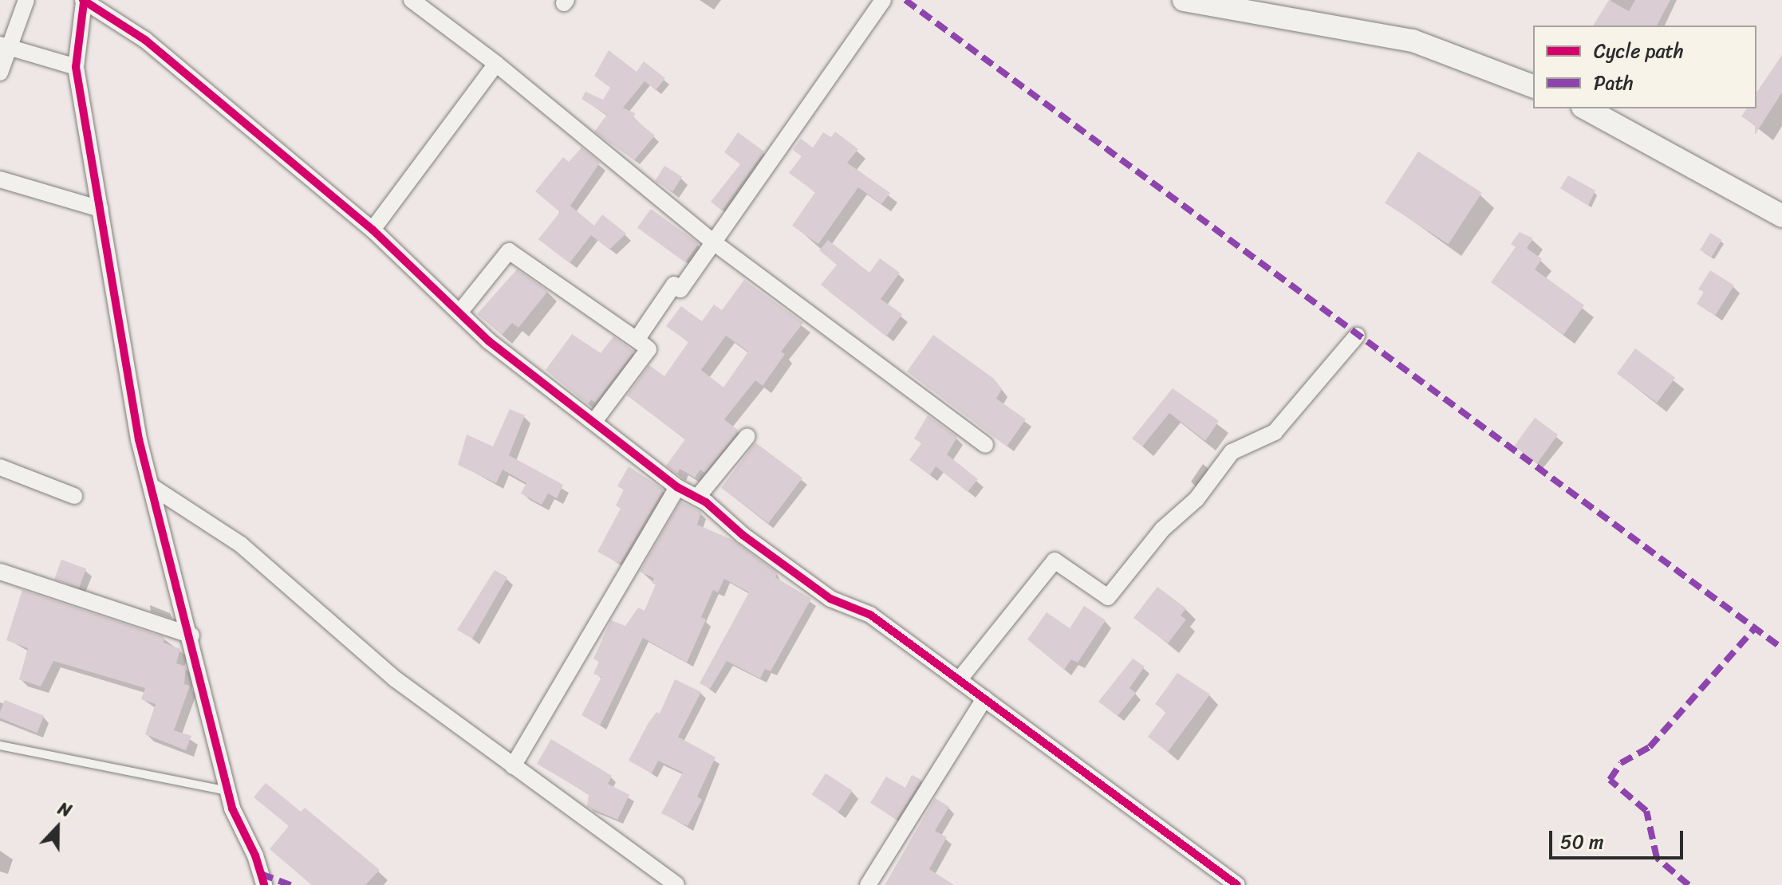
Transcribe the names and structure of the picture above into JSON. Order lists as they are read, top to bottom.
{
  "legend": ["Cycle path", "Path"],
  "scale_bar": "50 m",
  "north": "top"
}
